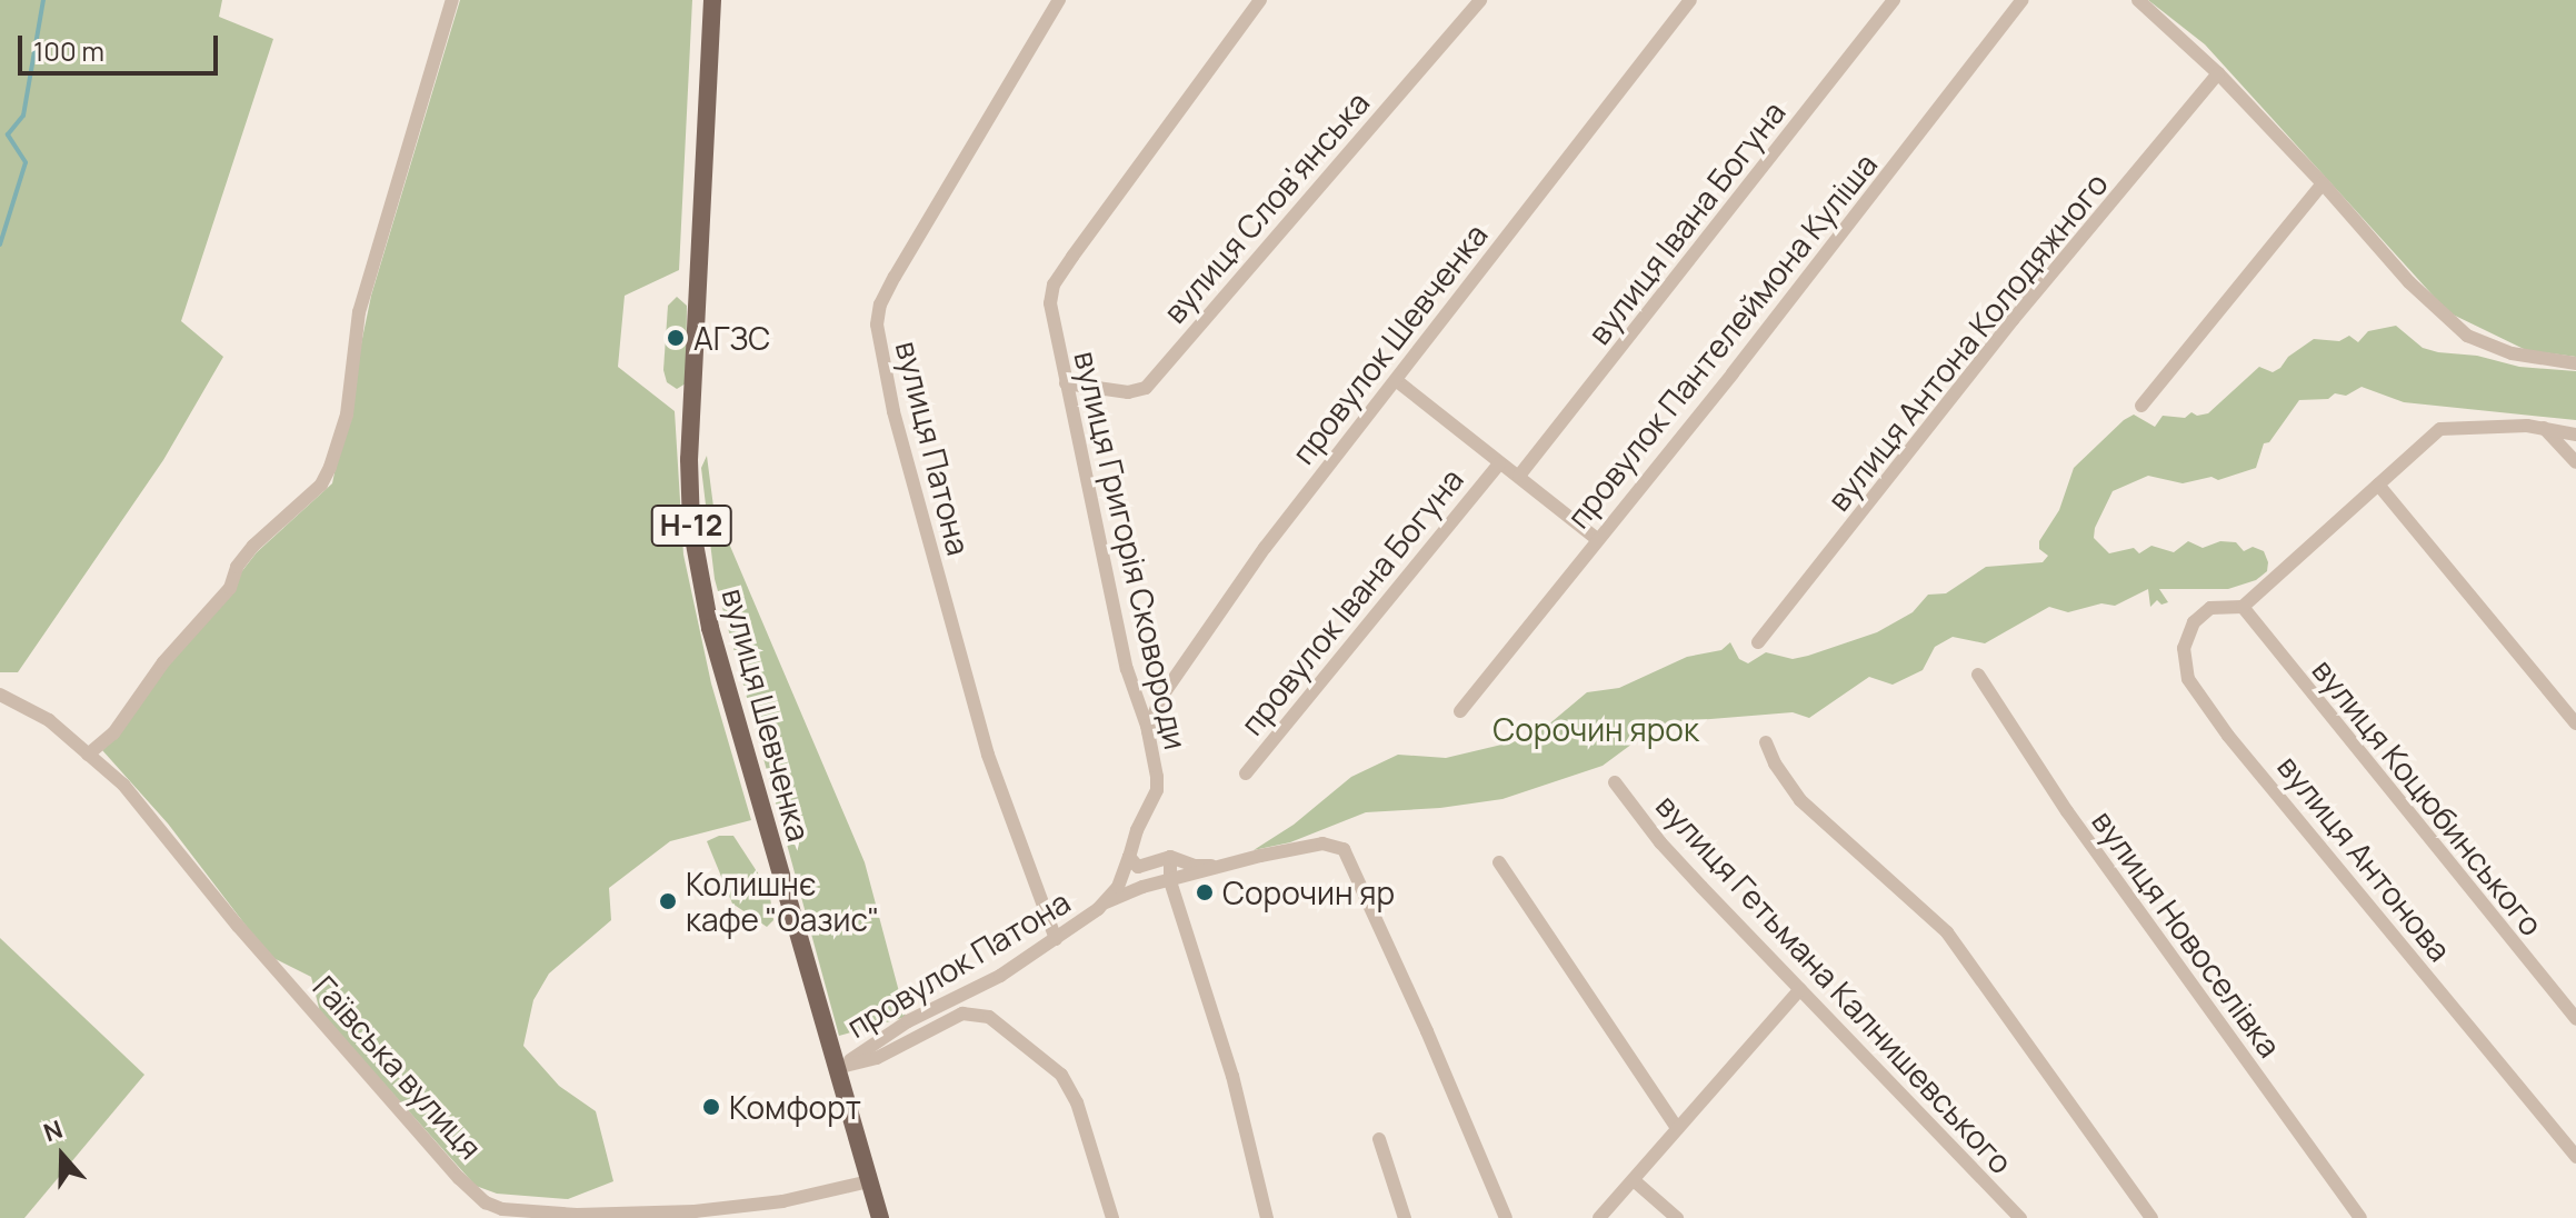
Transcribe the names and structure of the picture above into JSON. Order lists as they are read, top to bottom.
{
  "streets": {
    "main road": ["Н-12", "вулиця Шевченка"],
    "street": [
      "вулиця Слов'янська",
      "вулиця Івана Богуна",
      "провулок Пантелеймона Куліша",
      "вулиця Антона Колодяжного",
      "провулок Шевченка",
      "вулиця Патона",
      "вулиця Григорія Сковороди",
      "провулок Івана Богуна",
      "вулиця Коцюбинського",
      "вулиця Антонова",
      "вулиця Новоселівка",
      "провулок Патона",
      "вулиця Гетьмана Калнишевського",
      "Гаївська вулиця"
    ]
  },
  "crossings": [
    ["вулиця Слов'янська", "вулиця Григорія Сковороди"],
    ["провулок Шевченка", "вулиця Григорія Сковороди"],
    ["вулиця Патона", "провулок Патона"],
    ["вулиця Григорія Сковороди", "провулок Патона"],
    ["вулиця Шевченка", "провулок Патона"],
    ["вулиця Шевченка", "Гаївська вулиця"],
    ["вулиця Коцюбинського", "вулиця Антонова"]
  ],
  "parks": ["Сорочин ярок"],
  "places": [
    "АГЗС",
    "Сорочин яр",
    "Колишнє кафе \"Оазис\"",
    "Комфорт"
  ],
  "scale_bar": "100 m",
  "north": "top"
}
